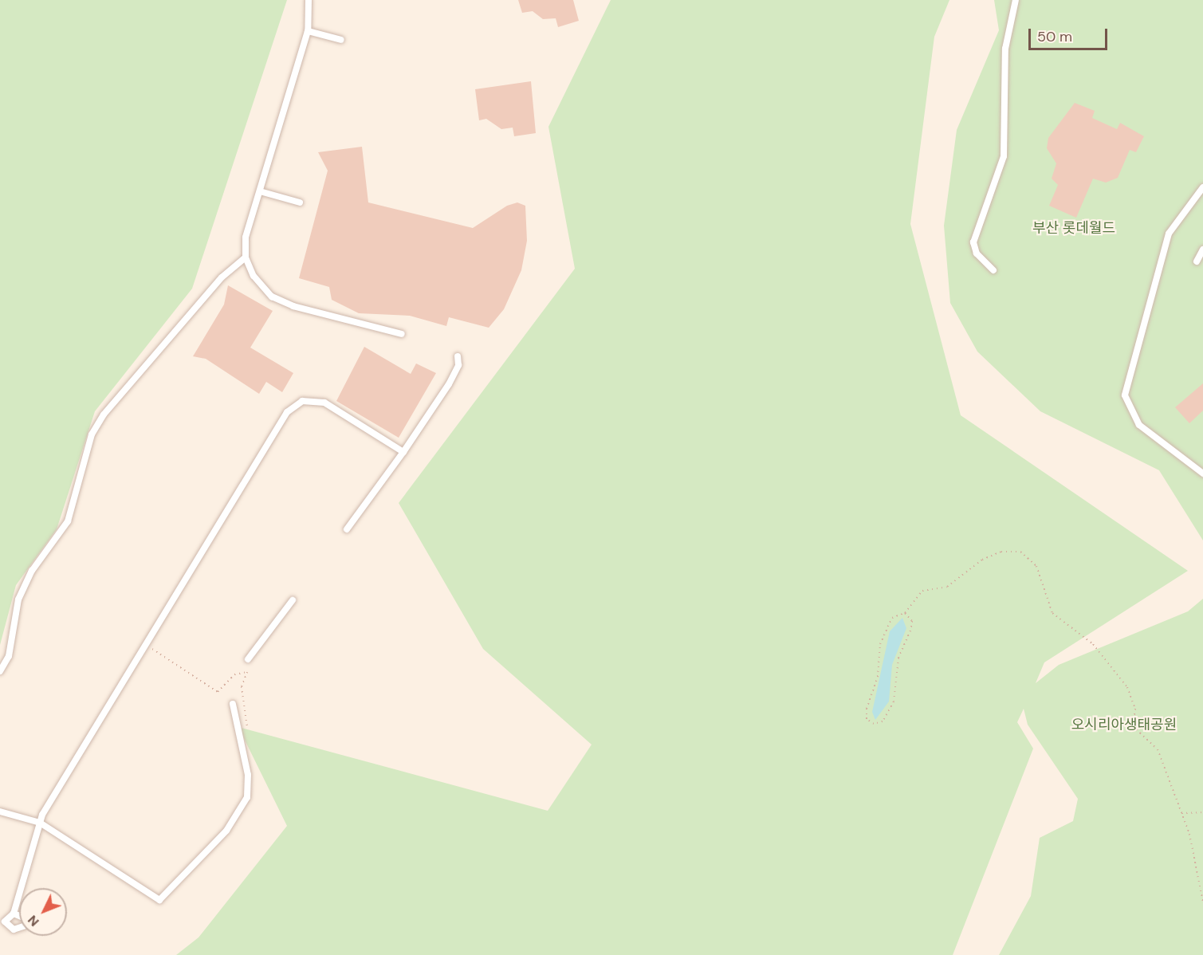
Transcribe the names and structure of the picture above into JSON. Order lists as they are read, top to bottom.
{
  "parks": ["부산 롯데월드", "오시리아생태공원"],
  "scale_bar": "50 m",
  "north": "bottom left"
}
